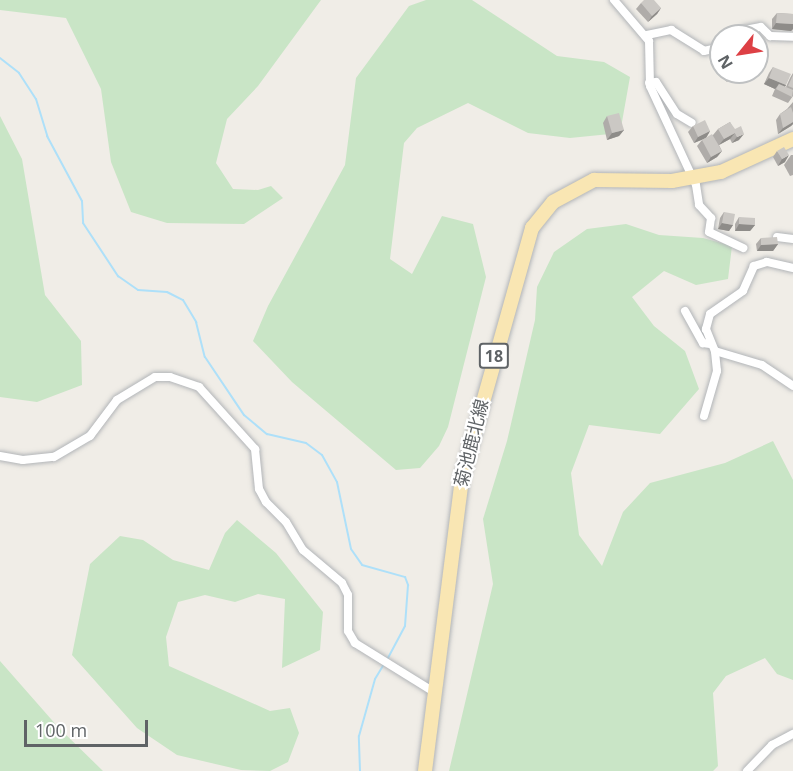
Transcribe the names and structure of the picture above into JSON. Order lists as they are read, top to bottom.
{
  "streets": {
    "main road": ["18", "菊池鹿北線"]
  },
  "scale_bar": "100 m",
  "north": "bottom left"
}
